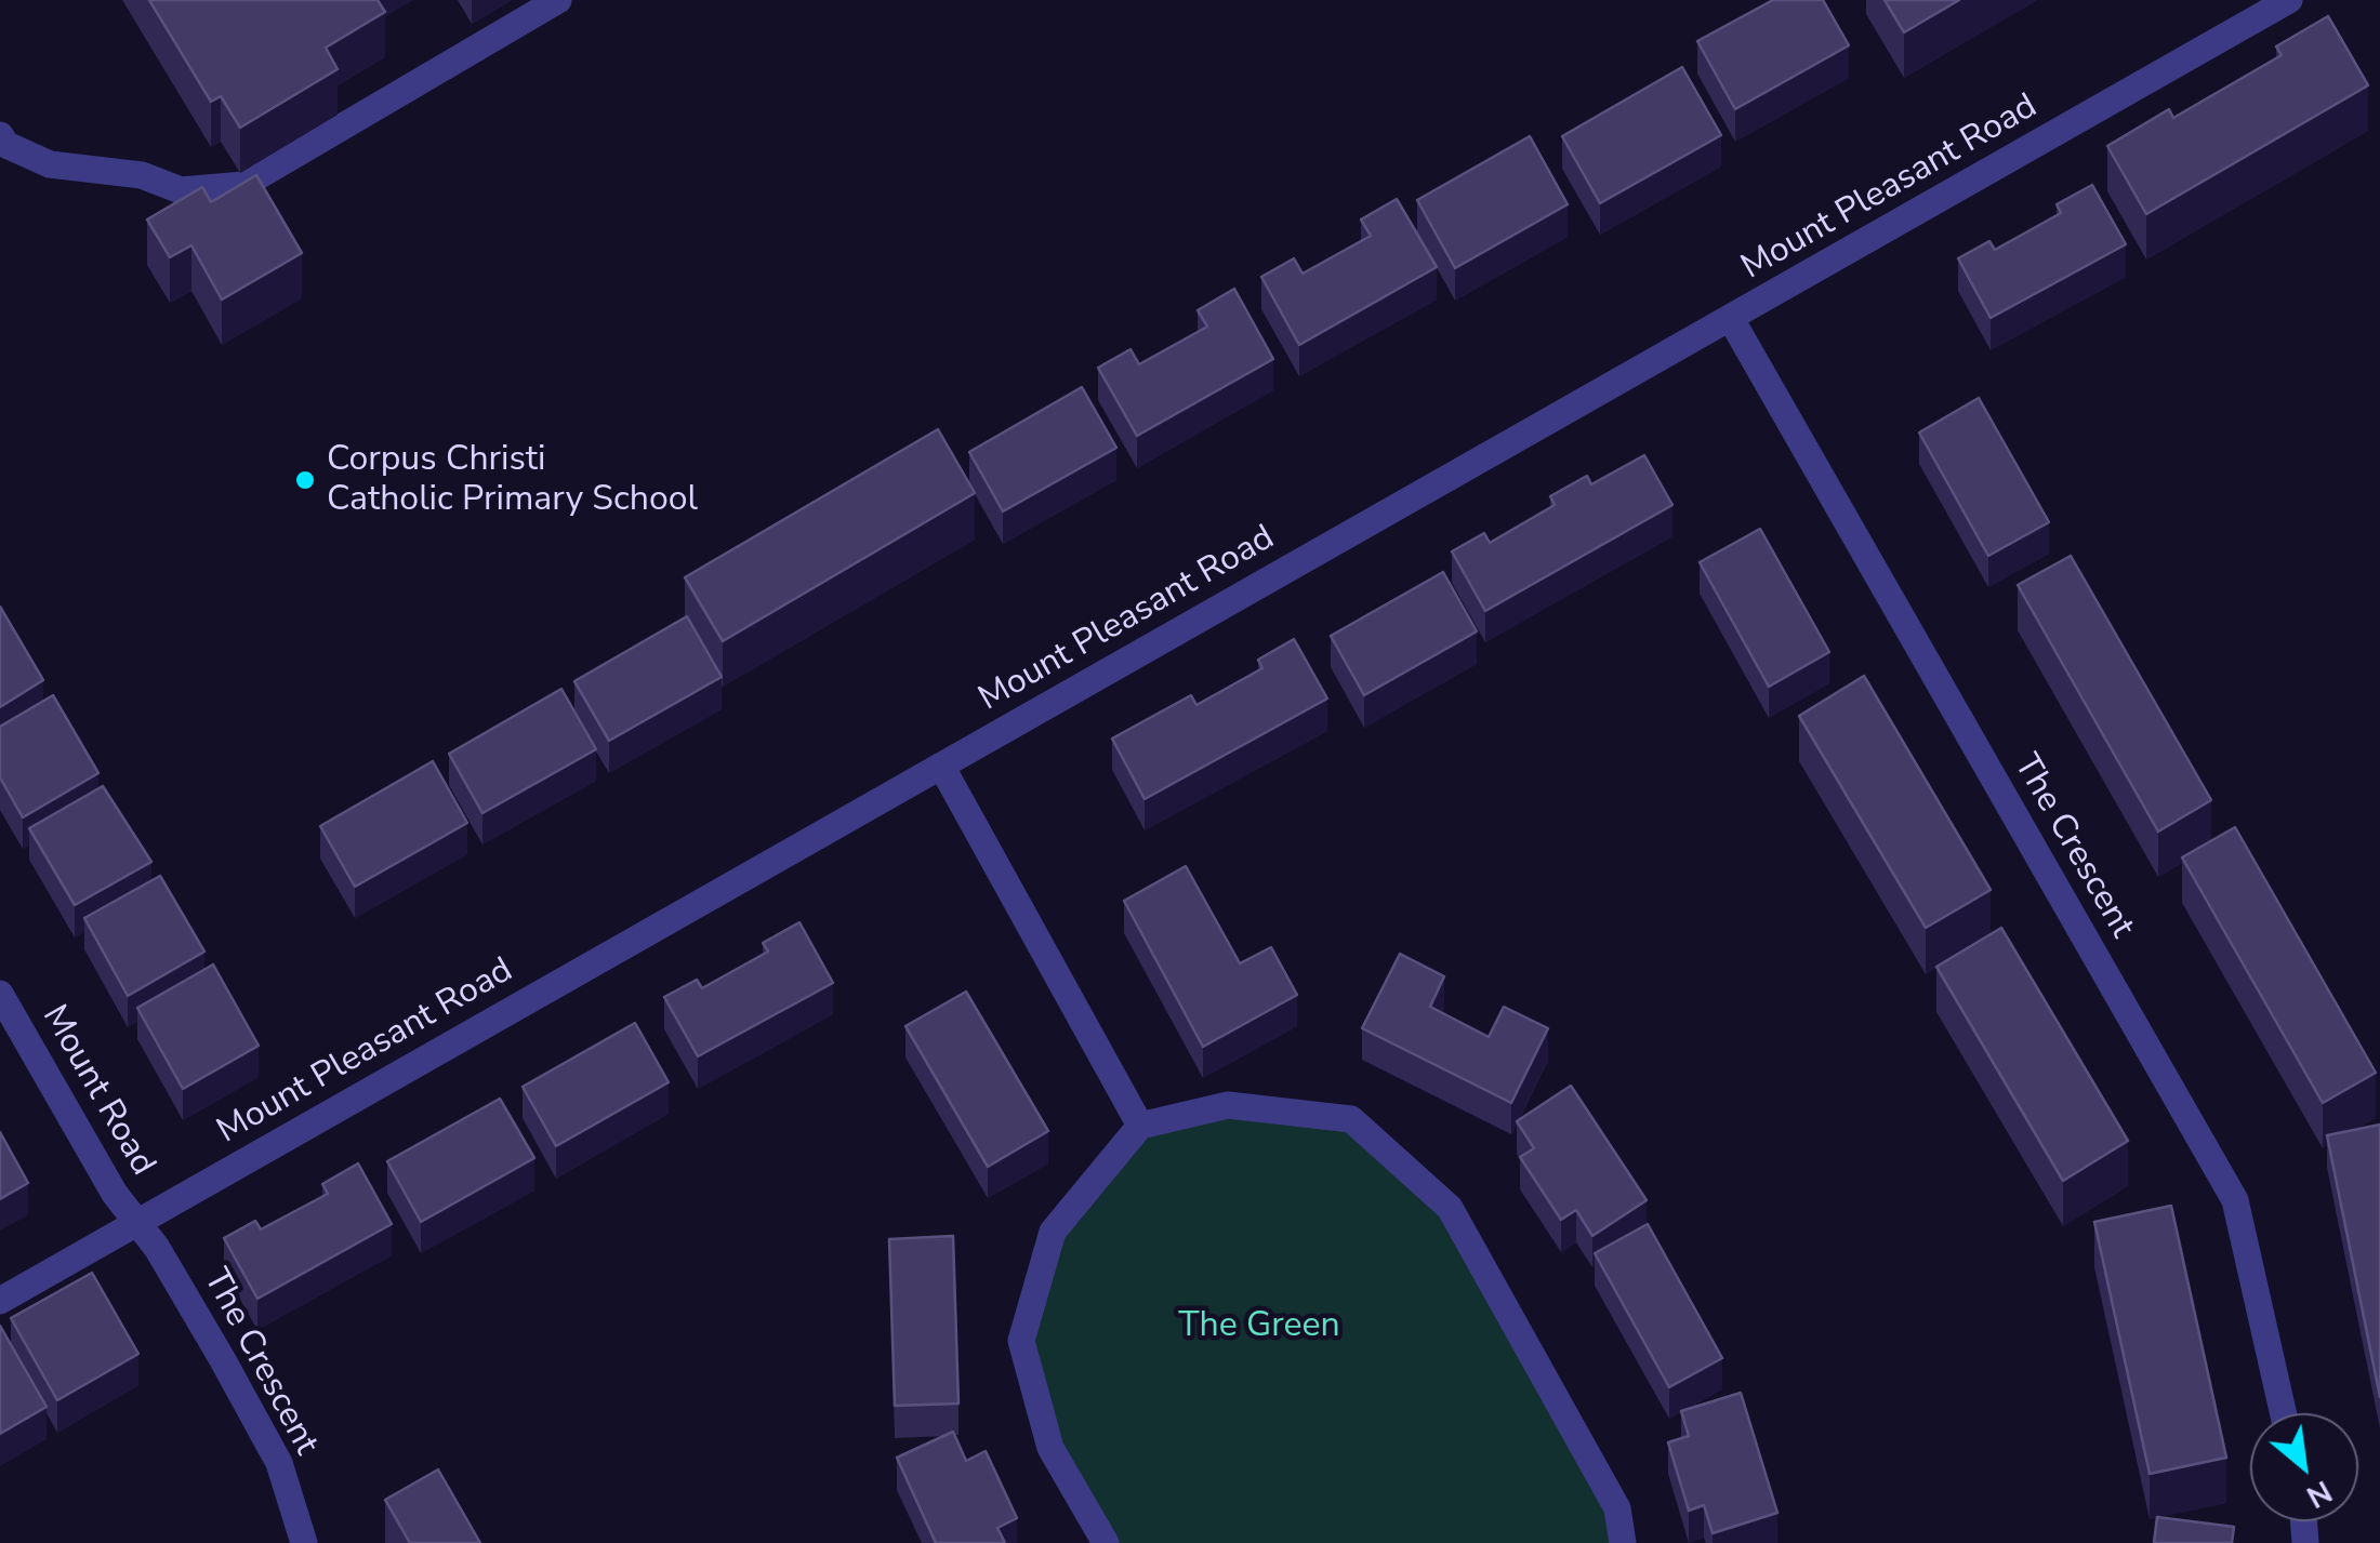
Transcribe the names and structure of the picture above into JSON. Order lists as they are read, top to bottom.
{
  "streets": {
    "street": ["Mount Pleasant Road", "The Crescent", "Mount Road"]
  },
  "crossings": [
    ["Mount Pleasant Road", "The Crescent"],
    ["Mount Pleasant Road", "Mount Road"],
    ["The Crescent", "Mount Road"]
  ],
  "parks": ["The Green"],
  "places": ["Corpus Christi Catholic Primary School"],
  "north": "bottom right"
}
